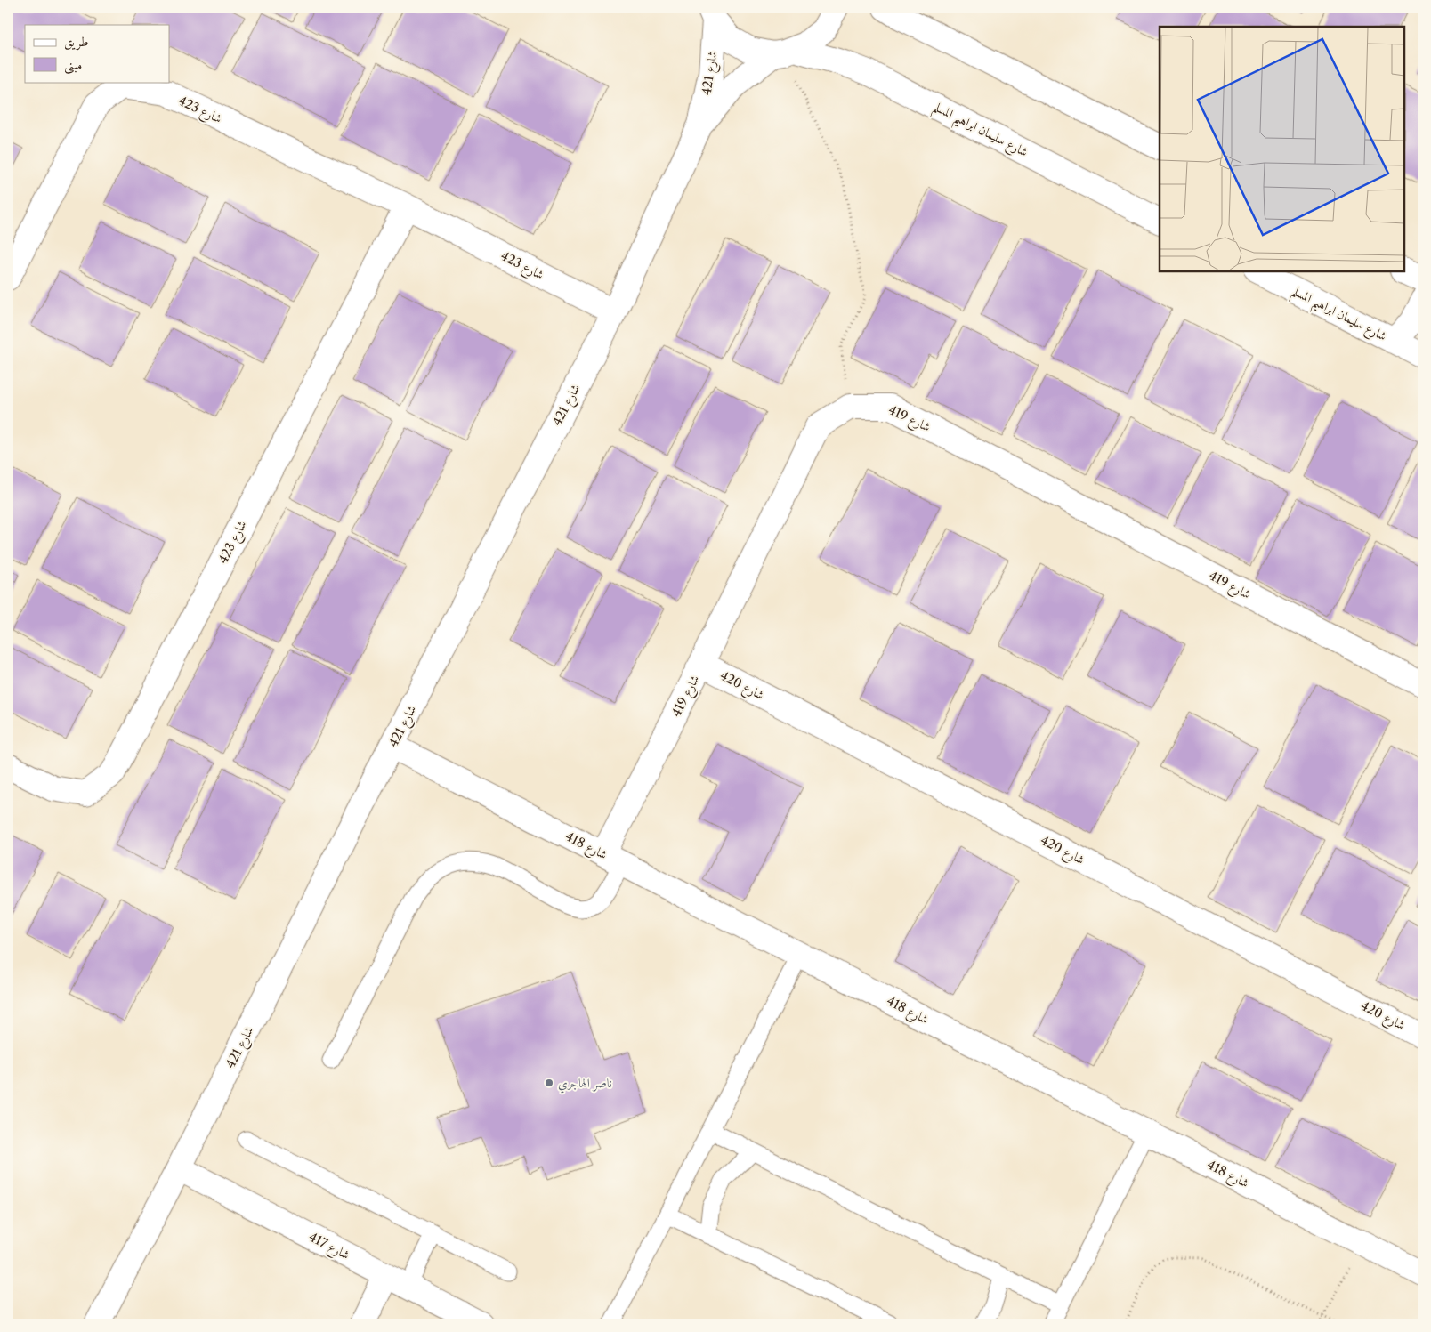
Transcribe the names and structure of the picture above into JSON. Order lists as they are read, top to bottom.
{
  "streets": {
    "street": [
      "شارع 421",
      "شارع 423",
      "شارع سليمان ابراهيم المسلم",
      "شارع 419",
      "شارع 420",
      "شارع 418",
      "شارع 417"
    ]
  },
  "crossings": [
    ["شارع 421", "شارع 423"],
    ["شارع 421", "شارع سليمان ابراهيم المسلم"],
    ["شارع 421", "شارع 418"],
    ["شارع 421", "شارع 417"],
    ["شارع 419", "شارع 420"],
    ["شارع 419", "شارع 418"]
  ],
  "places": ["ناصر الهاجري"],
  "legend": ["طريق", "مبنى"]
}
